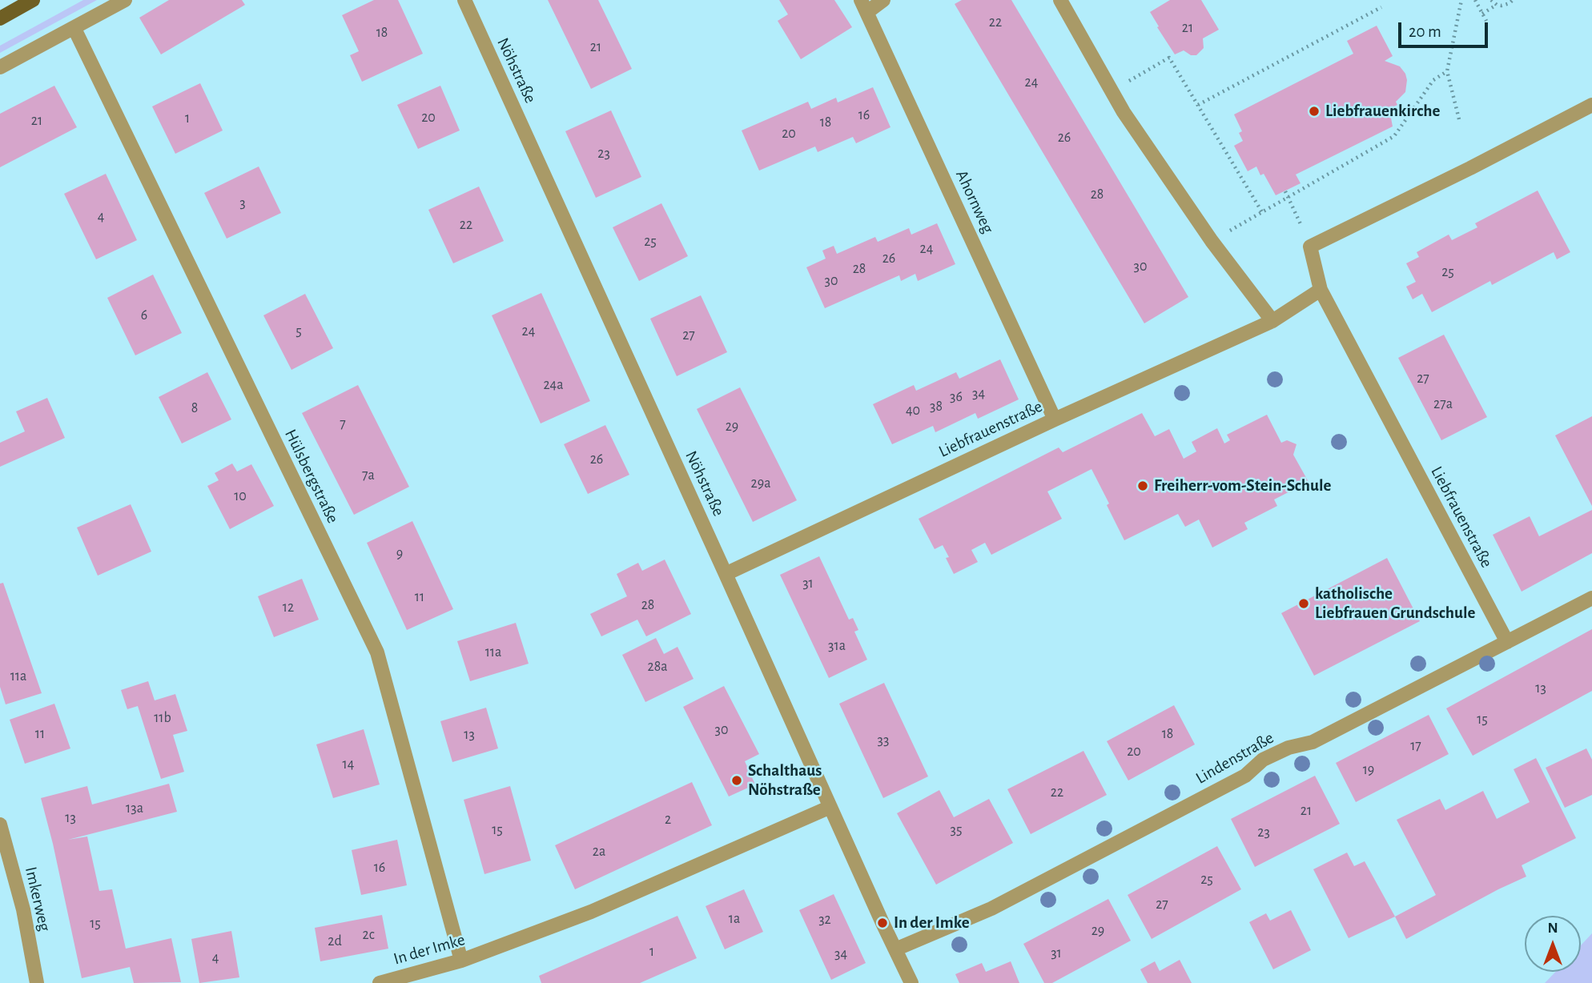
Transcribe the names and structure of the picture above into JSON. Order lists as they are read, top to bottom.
{
  "streets": {
    "street": [
      "Nöhstraße",
      "Ahornweg",
      "Liebfrauenstraße",
      "Hülsbergstraße",
      "Lindenstraße",
      "Imkerweg",
      "In der Imke"
    ]
  },
  "crossings": [
    ["Nöhstraße", "Liebfrauenstraße"],
    ["Nöhstraße", "Lindenstraße"],
    ["Nöhstraße", "In der Imke"],
    ["Ahornweg", "Liebfrauenstraße"],
    ["Liebfrauenstraße", "Lindenstraße"],
    ["Hülsbergstraße", "In der Imke"]
  ],
  "places": [
    "Liebfrauenkirche",
    "Freiherr-vom-Stein-Schule",
    "katholische Liebfrauen Grundschule",
    "Schalthaus Nöhstraße",
    "In der Imke"
  ],
  "house_numbers": [
    "22",
    "21",
    "18",
    "21",
    "24",
    "16",
    "20",
    "1",
    "21",
    "18",
    "20",
    "26",
    "23",
    "28",
    "3",
    "4",
    "22",
    "25",
    "24",
    "26",
    "30",
    "28",
    "25",
    "30",
    "6",
    "5",
    "24",
    "27",
    "27",
    "24a",
    "34",
    "36",
    "27a",
    "38",
    "8",
    "40",
    "7",
    "29",
    "26",
    "7a",
    "29a",
    "10",
    "9",
    "31",
    "11",
    "28",
    "12",
    "31a",
    "11a",
    "28a",
    "11a",
    "13",
    "11b",
    "15",
    "30",
    "11",
    "18",
    "13",
    "33",
    "17",
    "20",
    "14",
    "19",
    "22",
    "13a",
    "21",
    "13",
    "2",
    "15",
    "35",
    "23",
    "2a",
    "16",
    "25",
    "27",
    "1a",
    "32",
    "15",
    "29",
    "2c",
    "2d",
    "1",
    "31",
    "34",
    "4"
  ],
  "scale_bar": "20 m",
  "north": "top"
}
